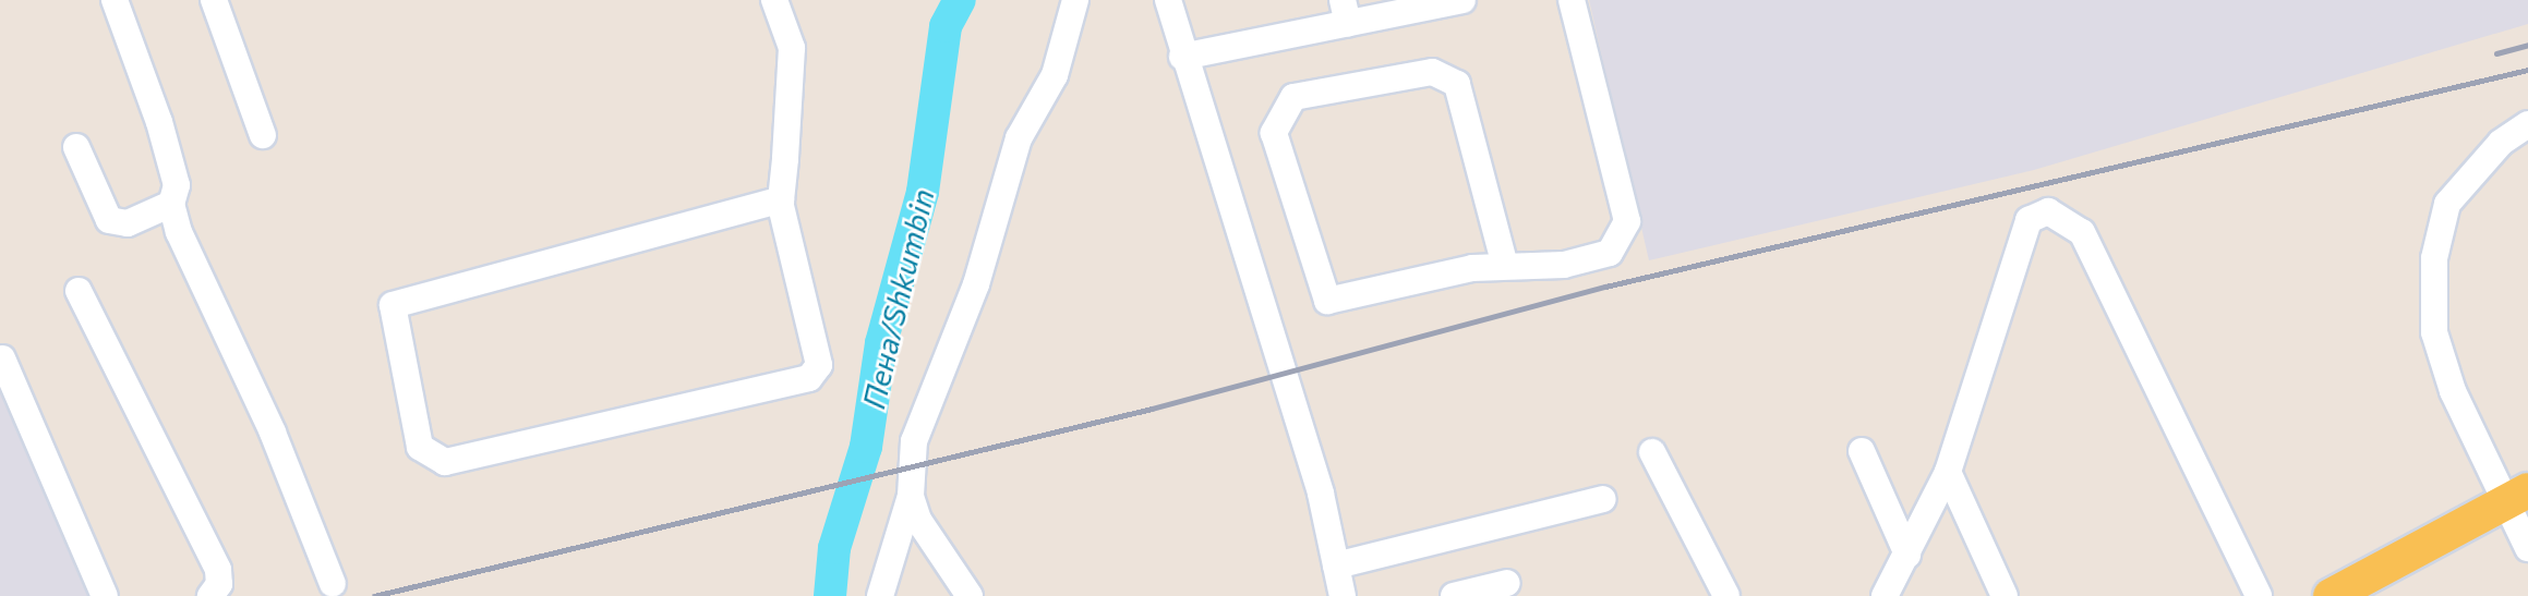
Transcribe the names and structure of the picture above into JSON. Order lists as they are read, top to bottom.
{
  "water": ["Пена/Shkumbin"]
}
